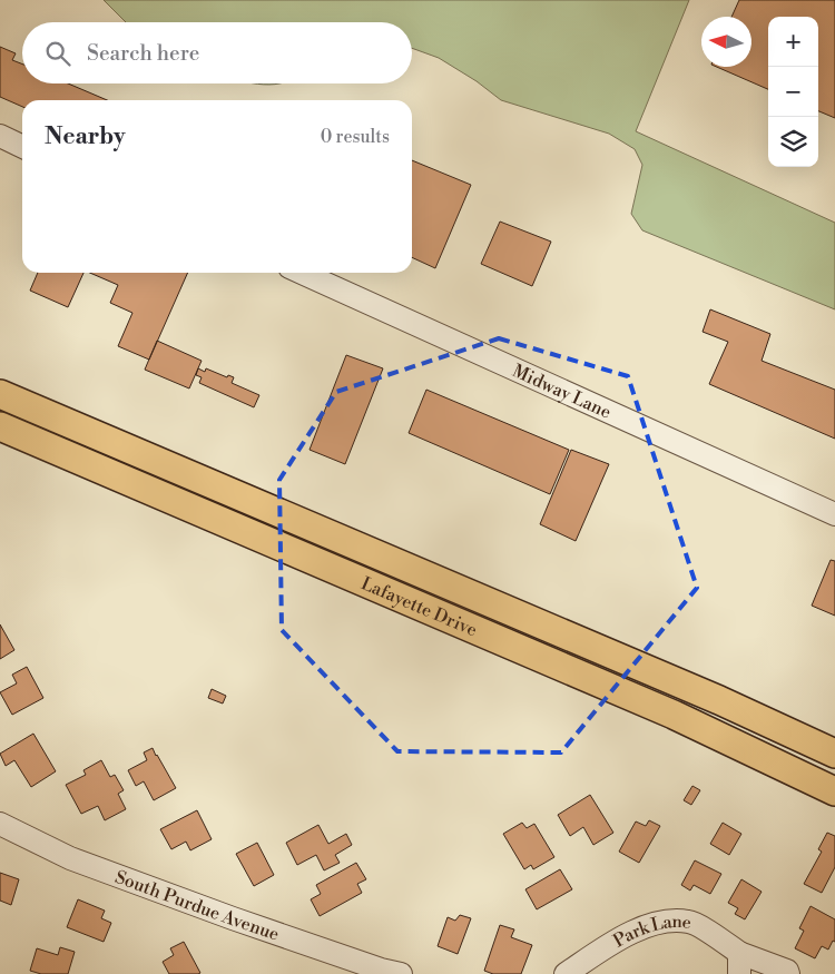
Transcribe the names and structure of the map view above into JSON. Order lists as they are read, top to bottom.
{
  "streets": {
    "main road": ["Lafayette Drive"],
    "street": ["Midway Lane", "South Purdue Avenue", "Park Lane"]
  },
  "north": "left",
  "page": {
    "map_buttons": ["+", "−"],
    "search": "Search here",
    "heading": ["Nearby", "0 results"]
  }
}
